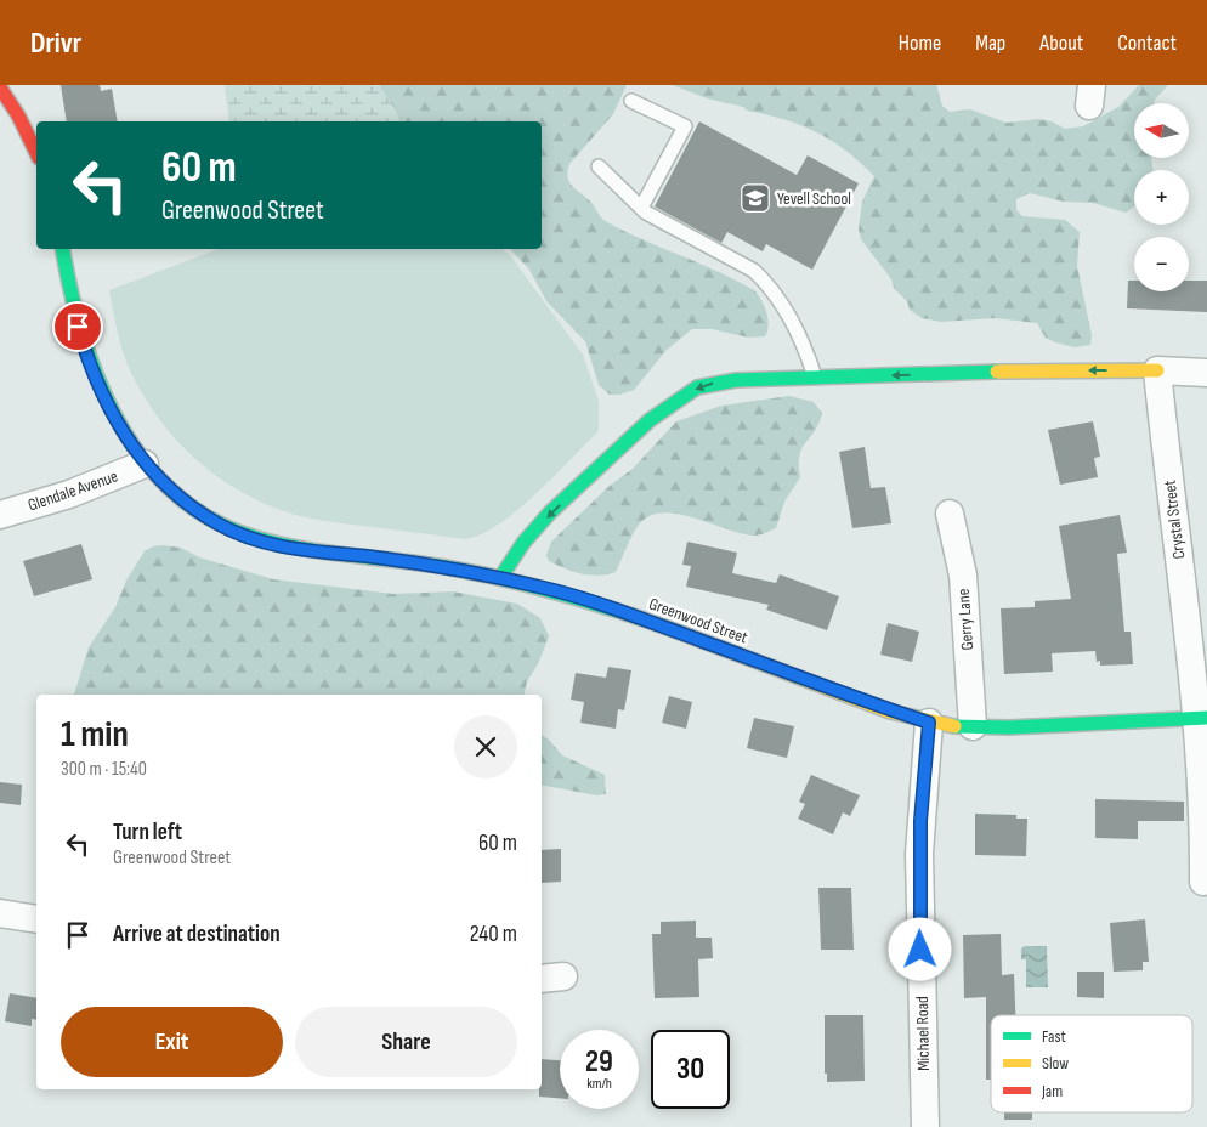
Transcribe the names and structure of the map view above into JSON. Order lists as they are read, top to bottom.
{
  "streets": {
    "street": [
      "Glendale Avenue",
      "Crystal Street",
      "Gerry Lane",
      "Greenwood Street",
      "Michael Road"
    ]
  },
  "crossings": [
    ["Glendale Avenue", "Greenwood Street"],
    ["Crystal Street", "Greenwood Street"],
    ["Gerry Lane", "Greenwood Street"],
    ["Greenwood Street", "Michael Road"]
  ],
  "places": {
    "school or university": ["Yevell School"]
  },
  "legend": ["Fast", "Slow", "Jam"],
  "north": "left",
  "page": {
    "header": "Drivr",
    "nav": [
      "Home",
      "Map",
      "About",
      "Contact"
    ],
    "map_buttons": ["+", "−"],
    "turn": ["60 m", "Greenwood Street"],
    "heading": ["1 min", "300 m · 15:40"],
    "list": [
      {
        "name": "Turn left",
        "note": "Greenwood Street",
        "value": "60 m"
      },
      {
        "name": "Arrive at destination",
        "value": "240 m"
      }
    ],
    "buttons": ["Exit", "Share"],
    "speed": "29 km/h",
    "limit": "30"
  }
}
